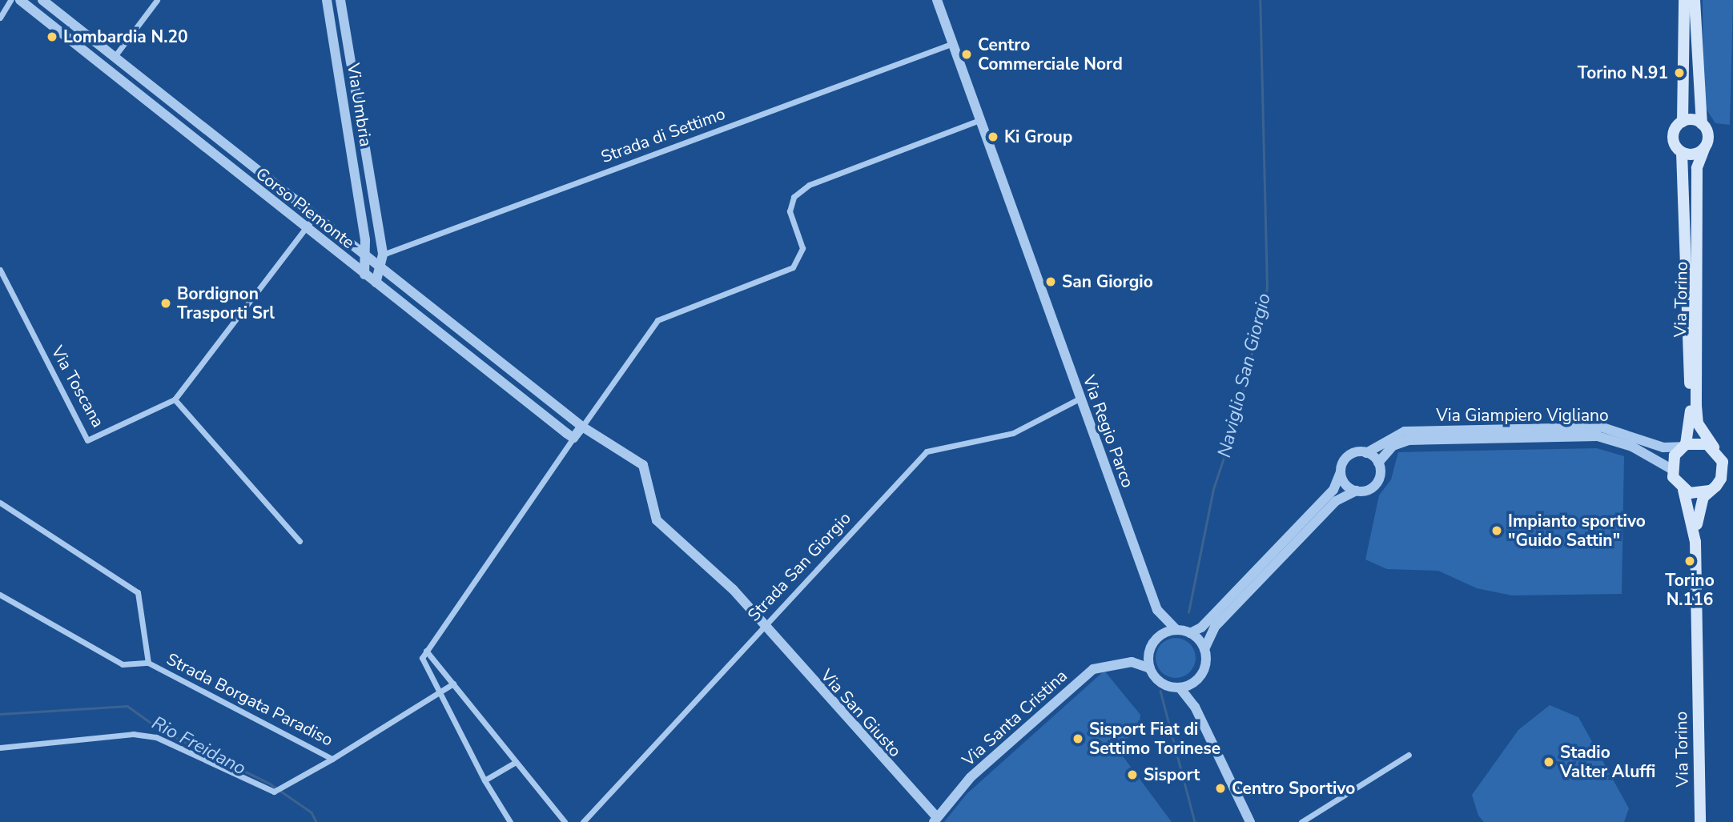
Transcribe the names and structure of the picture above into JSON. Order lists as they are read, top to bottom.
{
  "streets": {
    "main road": ["Via Torino"],
    "street": [
      "Via Umbria",
      "Strada di Settimo",
      "Corso Piemonte",
      "Via Toscana",
      "Via Giampiero Vigliano",
      "Via Regio Parco",
      "Strada San Giorgio",
      "Strada Borgata Paradiso",
      "Via San Giusto",
      "Via Santa Cristina"
    ]
  },
  "crossings": [
    ["Via Umbria", "Strada di Settimo"],
    ["Via Umbria", "Corso Piemonte"],
    ["Corso Piemonte", "Via Toscana"],
    ["Corso Piemonte", "Via San Giusto"],
    ["Via Torino", "Via Giampiero Vigliano"],
    ["Via Regio Parco", "Strada San Giorgio"],
    ["Via Regio Parco", "Via Santa Cristina"],
    ["Strada San Giorgio", "Via San Giusto"],
    ["Via San Giusto", "Via Santa Cristina"]
  ],
  "water": ["Naviglio San Giorgio", "Rio Freidano"],
  "places": [
    "Lombardia N.20",
    "Centro Commerciale Nord",
    "Torino N.91",
    "Ki Group",
    "San Giorgio",
    "Bordignon Trasporti Srl",
    "Impianto sportivo \"Guido Sattin\"",
    "Torino N.116",
    "Sisport Fiat di Settimo Torinese",
    "Stadio Valter Aluffi",
    "Sisport",
    "Centro Sportivo"
  ]
}
